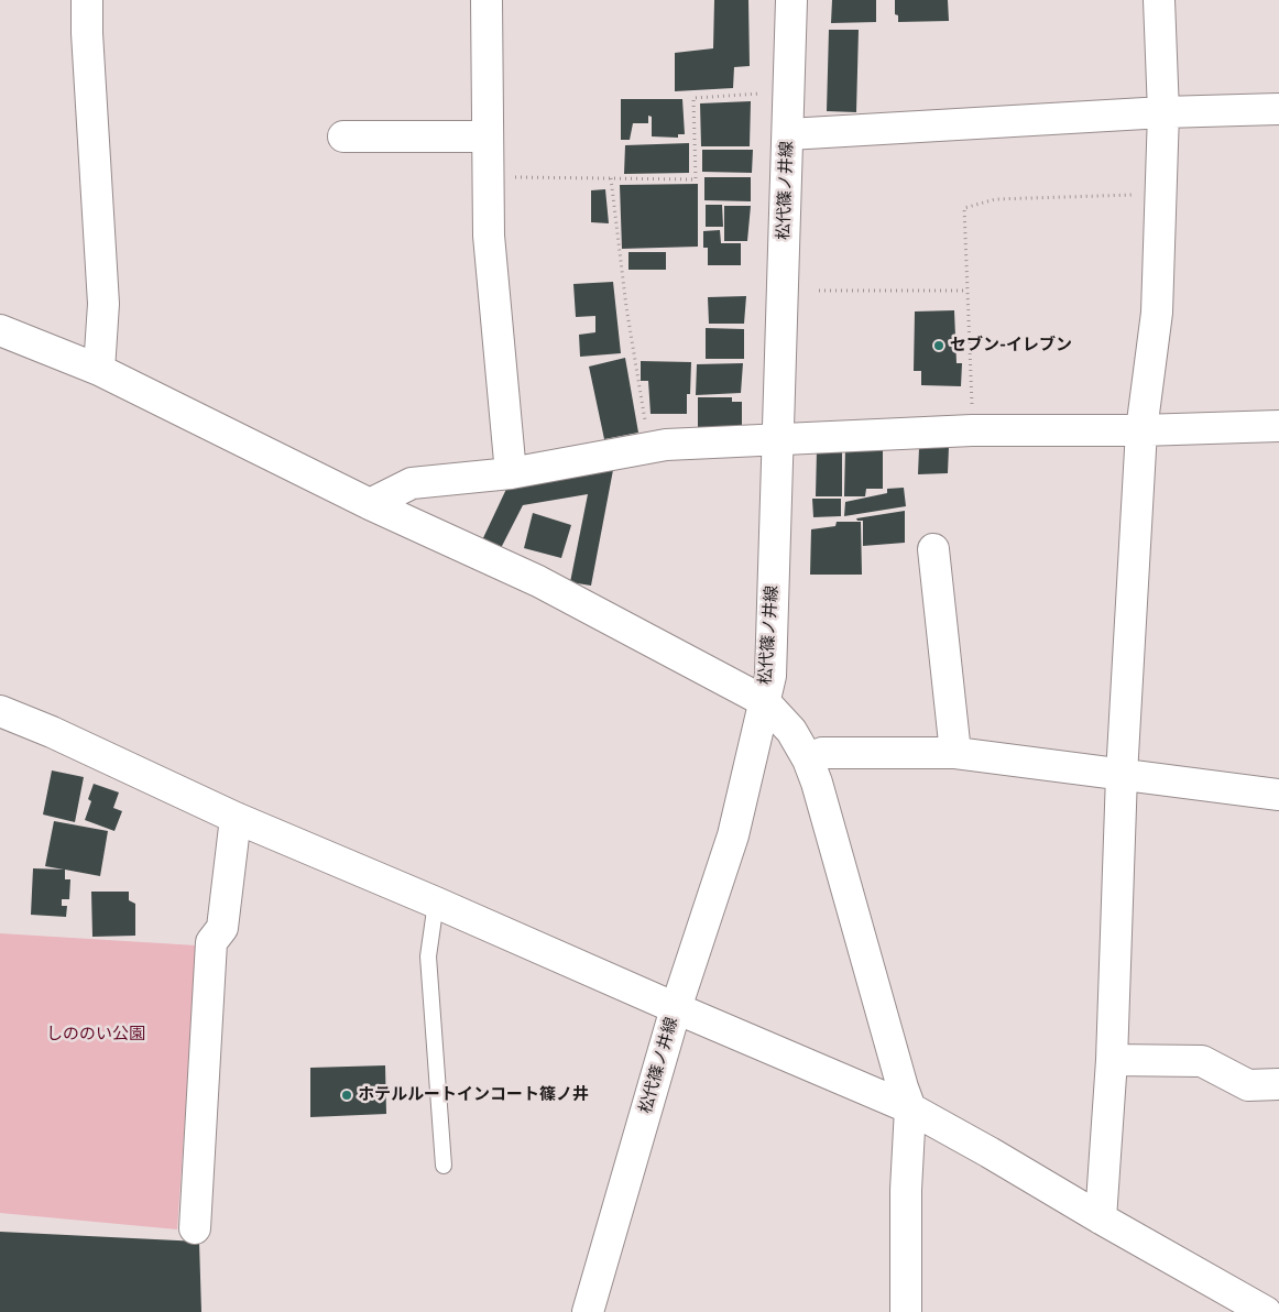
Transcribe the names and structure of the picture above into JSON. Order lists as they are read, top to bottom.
{
  "streets": {
    "street": ["松代篠ノ井線"]
  },
  "parks": ["しののい公園"],
  "places": ["セブン-イレブン", "ホテルルートインコート篠ノ井"]
}
